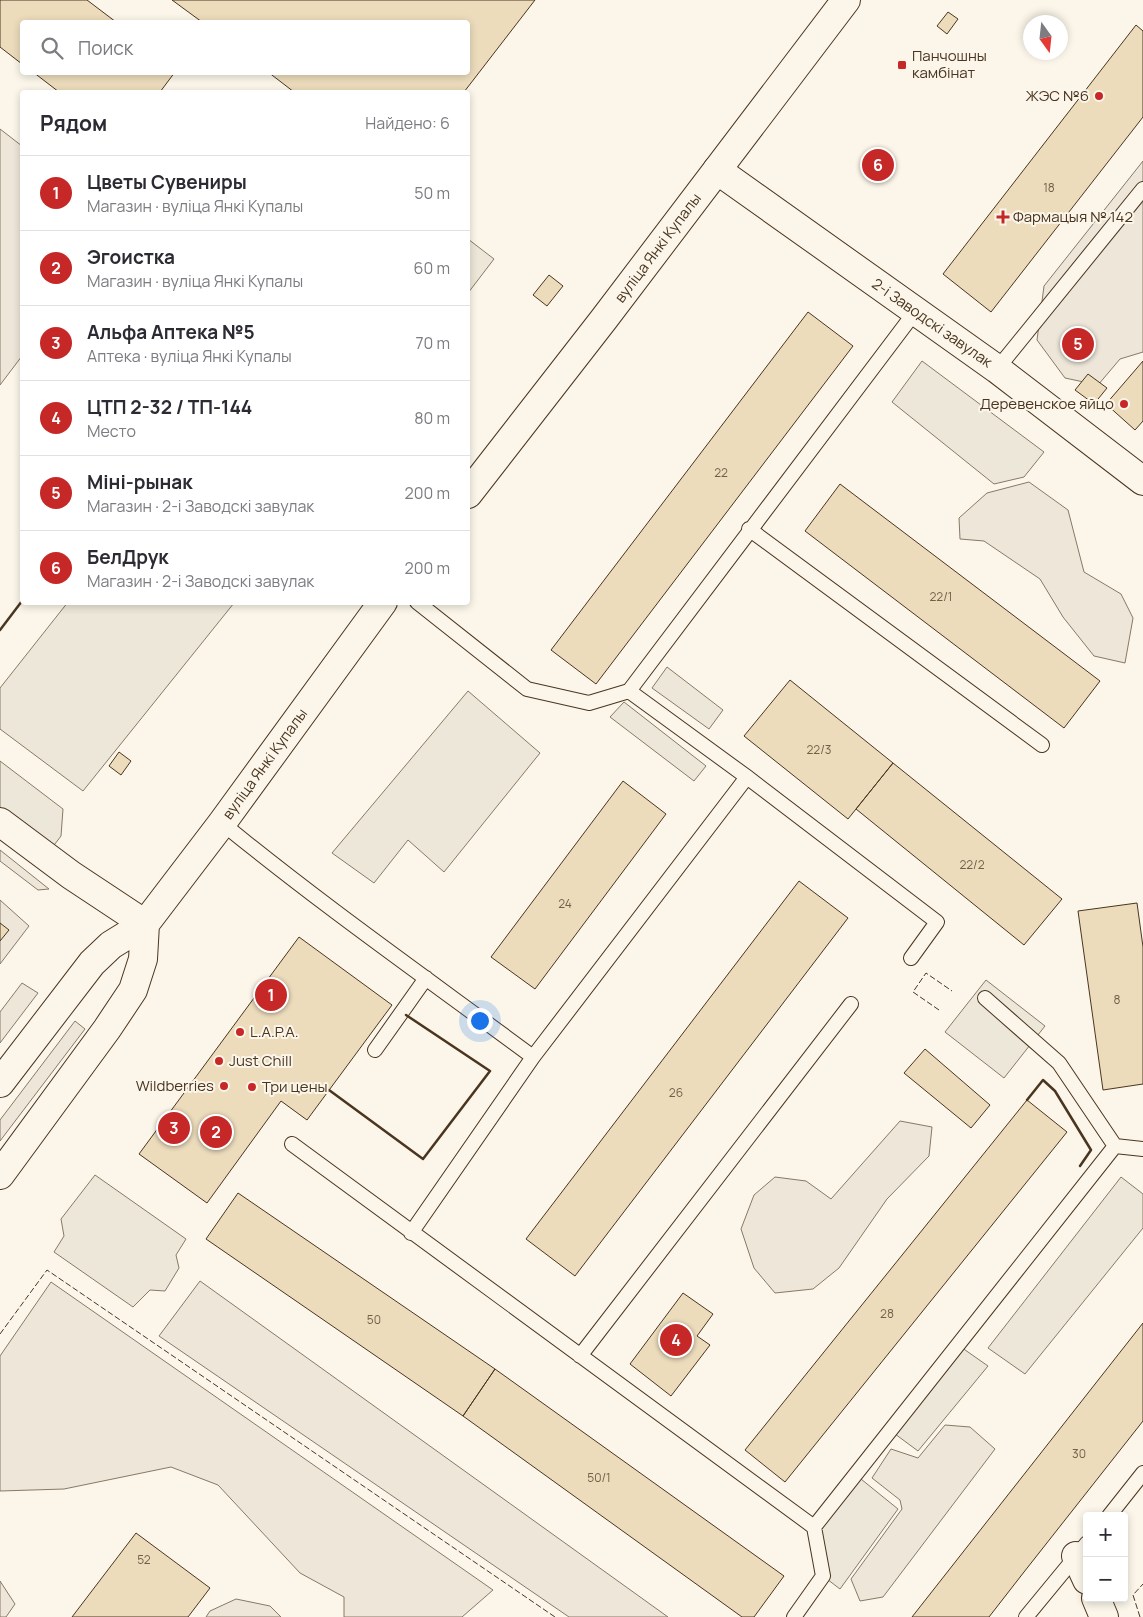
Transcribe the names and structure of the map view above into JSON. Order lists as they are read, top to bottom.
{
  "streets": {
    "main road": ["вуліца Янкі Купалы", "2-і Заводскі завулак"]
  },
  "crossings": [
    ["вуліца Янкі Купалы", "2-і Заводскі завулак"]
  ],
  "places": {
    "transit": ["Панчошны камбінат"],
    "other": [
      "ЖЭС №6",
      "Деревенское яйцо",
      "L.A.P.A.",
      "Just Chill",
      "Wildberries",
      "Три цены"
    ],
    "health": ["Фармацыя № 142"]
  },
  "house_numbers": [
    "18",
    "22",
    "22/1",
    "22/3",
    "22/2",
    "24",
    "8",
    "26",
    "28",
    "50",
    "30",
    "50/1",
    "52"
  ],
  "north": "bottom",
  "page": {
    "search": "Поиск",
    "heading": ["Рядом", "Найдено: 6"],
    "pins": [
      "6",
      "5",
      "1",
      "3",
      "2",
      "4"
    ],
    "list": [
      {
        "mark": "1",
        "name": "Цветы Сувениры",
        "note": "Магазин · вуліца Янкі Купалы",
        "value": "50 m"
      },
      {
        "mark": "2",
        "name": "Эгоистка",
        "note": "Магазин · вуліца Янкі Купалы",
        "value": "60 m"
      },
      {
        "mark": "3",
        "name": "Альфа Аптека №5",
        "note": "Аптека · вуліца Янкі Купалы",
        "value": "70 m"
      },
      {
        "mark": "4",
        "name": "ЦТП 2-32 / ТП-144",
        "note": "Место",
        "value": "80 m"
      },
      {
        "mark": "5",
        "name": "Міні-рынак",
        "note": "Магазин · 2-і Заводскі завулак",
        "value": "200 m"
      },
      {
        "mark": "6",
        "name": "БелДрук",
        "note": "Магазин · 2-і Заводскі завулак",
        "value": "200 m"
      }
    ],
    "map_buttons": ["+", "−"]
  }
}
